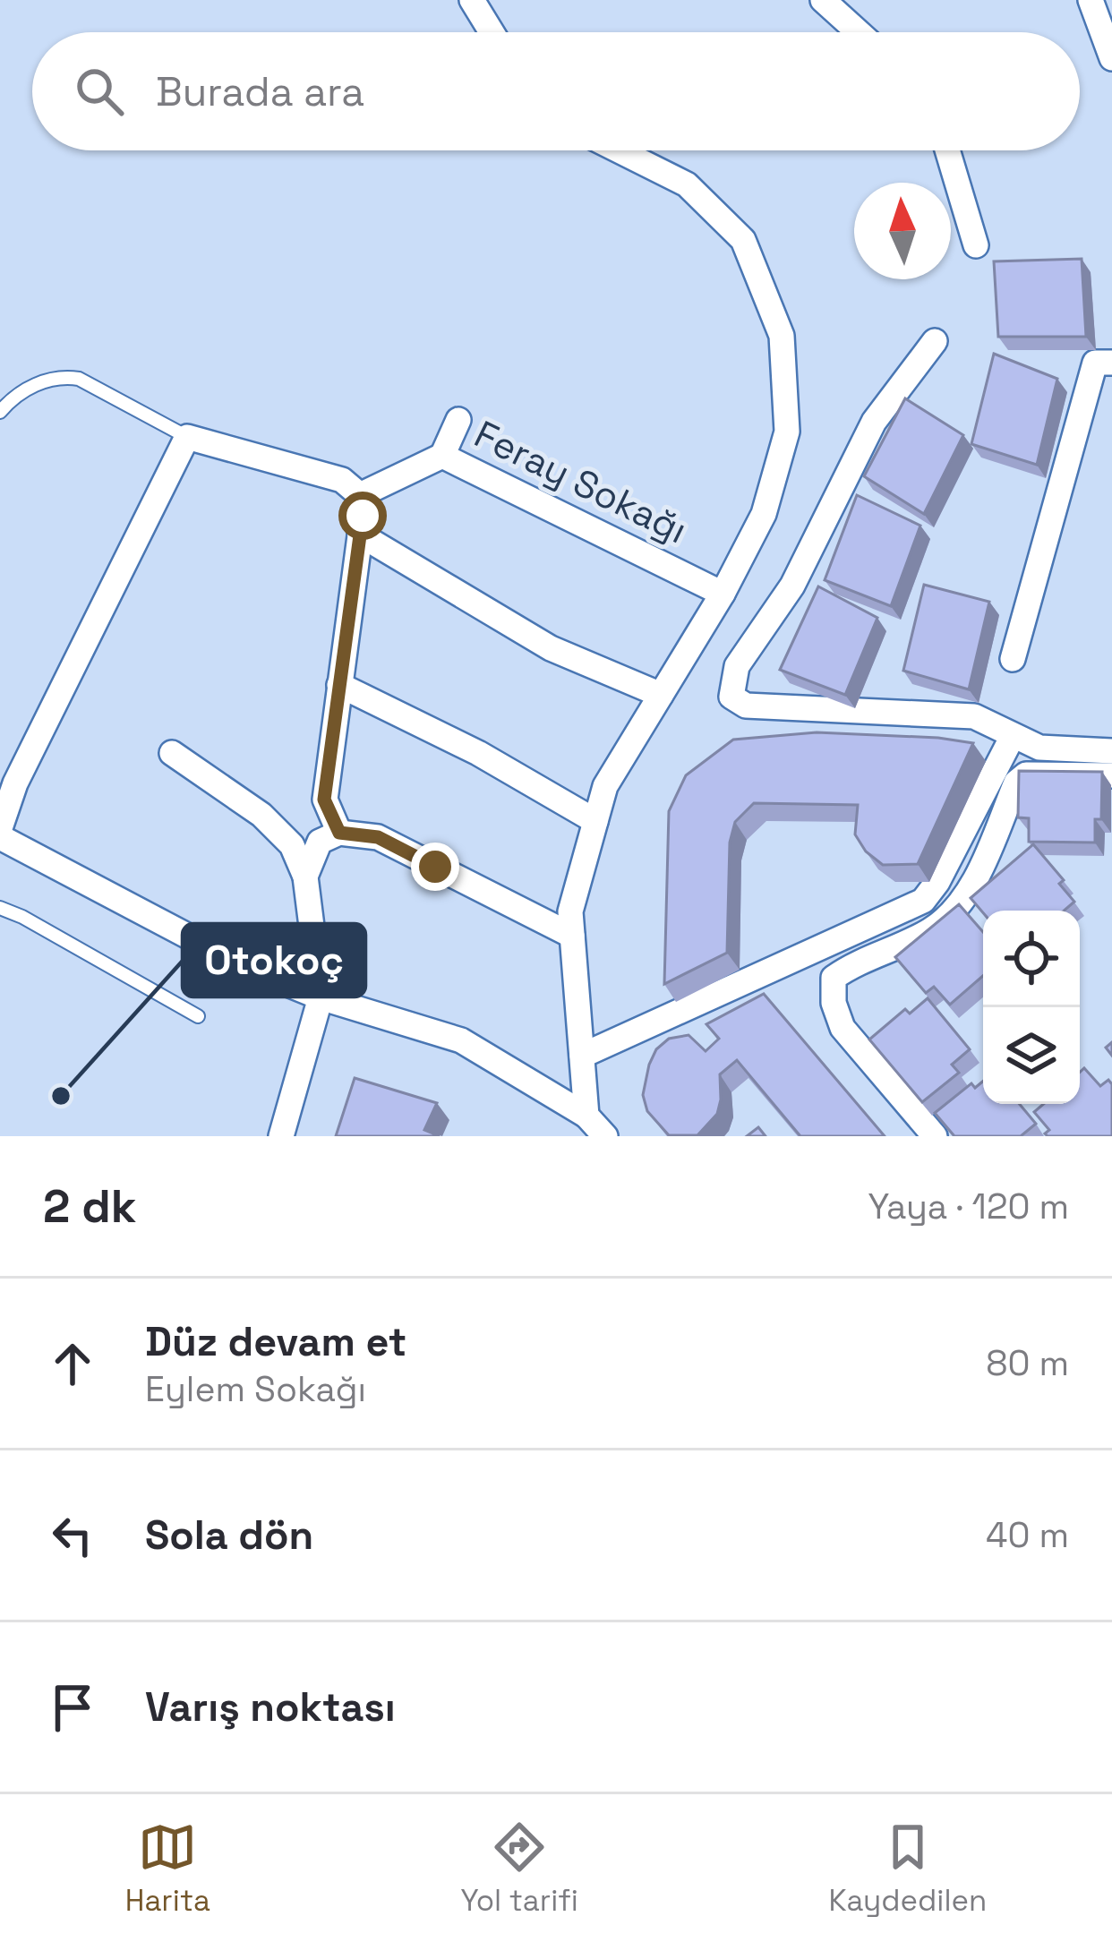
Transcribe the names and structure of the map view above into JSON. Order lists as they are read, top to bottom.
{
  "streets": {
    "street": ["Feray Sokağı"]
  },
  "places": ["Otokoç"],
  "north": "top",
  "page": {
    "search": "Burada ara",
    "heading": ["2 dk", "Yaya · 120 m"],
    "list": [
      ["Düz devam et", "Eylem Sokağı", "80 m"],
      ["Sola dön", "40 m"],
      "Varış noktası"
    ],
    "nav": ["Harita", "Yol tarifi", "Kaydedilen"]
  }
}
